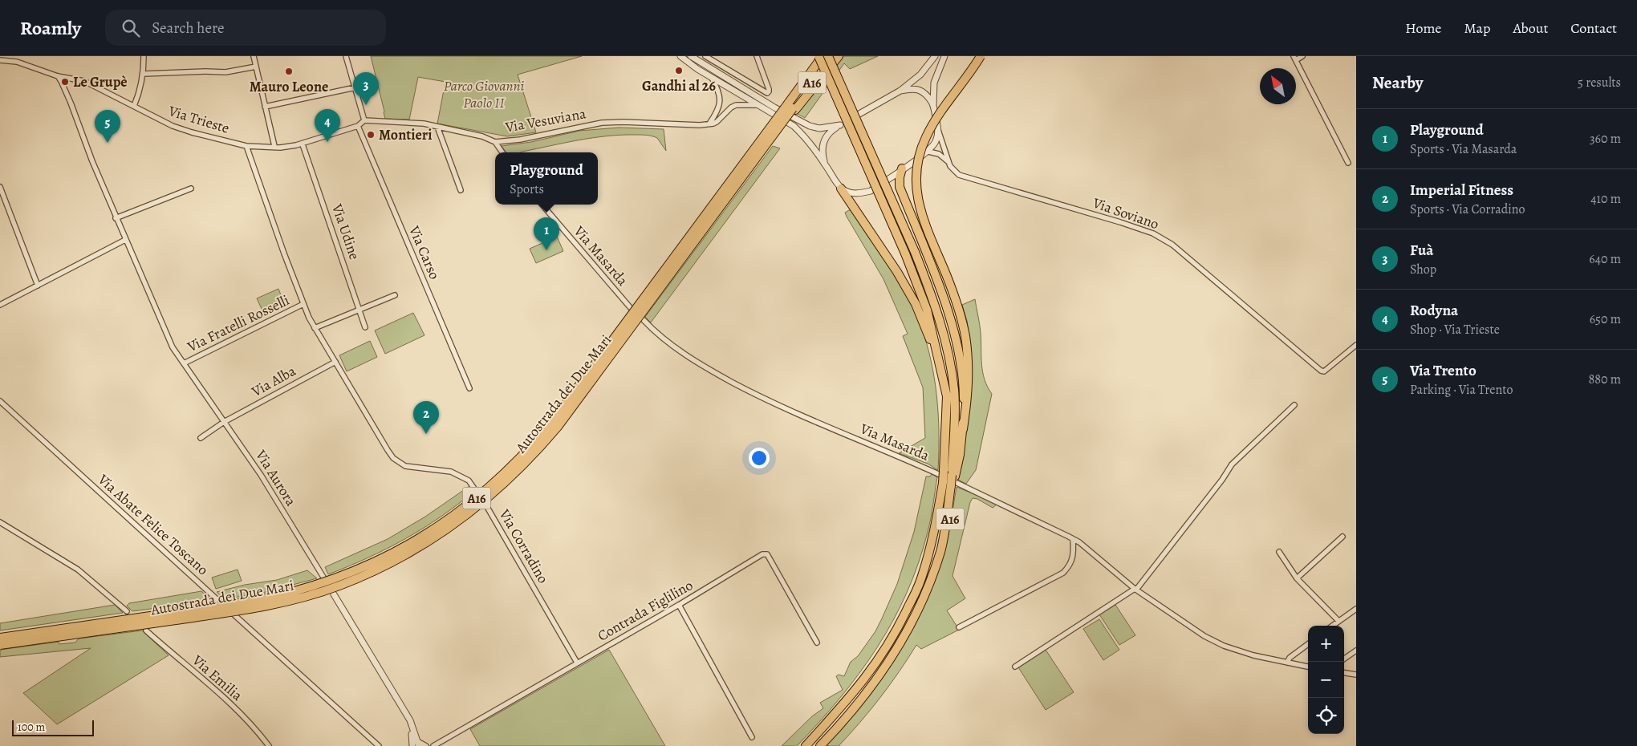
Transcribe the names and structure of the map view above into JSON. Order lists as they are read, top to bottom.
{
  "streets": {
    "highway": ["A16", "Autostrada dei Due Mari"],
    "street": [
      "Via Trieste",
      "Via Vesuviana",
      "Via Soviano",
      "Via Udine",
      "Via Carso",
      "Via Masarda",
      "Via Fratelli Rosselli",
      "Via Alba",
      "Via Aurora",
      "Via Abate Felice Toscano",
      "Via Corradino",
      "Contrada Figlilino",
      "Via Emilia"
    ]
  },
  "crossings": [
    ["Via Trieste", "Via Vesuviana"],
    ["Via Trieste", "Via Udine"],
    ["Via Trieste", "Via Carso"],
    ["Via Trieste", "Via Aurora"],
    ["Via Trieste", "Via Corradino"],
    ["Via Fratelli Rosselli", "Via Aurora"],
    ["Via Fratelli Rosselli", "Via Corradino"],
    ["Via Alba", "Via Aurora"],
    ["Via Alba", "Via Corradino"],
    ["Via Corradino", "Contrada Figlilino"]
  ],
  "parks": ["Parco Giovanni Paolo II"],
  "places": [
    "Gandhi al 26",
    "Mauro Leone",
    "Le Grupè",
    "Montieri"
  ],
  "scale_bar": "100 m",
  "north": "top left",
  "page": {
    "header": "Roamly",
    "search": "Search here",
    "nav": [
      "Home",
      "Map",
      "About",
      "Contact"
    ],
    "heading": ["Nearby", "5 results"],
    "pins": [
      "3",
      "4",
      "5",
      "1",
      "2"
    ],
    "list": [
      {
        "mark": "1",
        "name": "Playground",
        "note": "Sports · Via Masarda",
        "value": "360 m"
      },
      {
        "mark": "2",
        "name": "Imperial Fitness",
        "note": "Sports · Via Corradino",
        "value": "410 m"
      },
      {
        "mark": "3",
        "name": "Fuà",
        "note": "Shop",
        "value": "640 m"
      },
      {
        "mark": "4",
        "name": "Rodyna",
        "note": "Shop · Via Trieste",
        "value": "650 m"
      },
      {
        "mark": "5",
        "name": "Via Trento",
        "note": "Parking · Via Trento",
        "value": "880 m"
      }
    ],
    "popup": ["Playground", "Sports"],
    "map_buttons": ["+", "−"],
    "scale": "100 m"
  }
}
